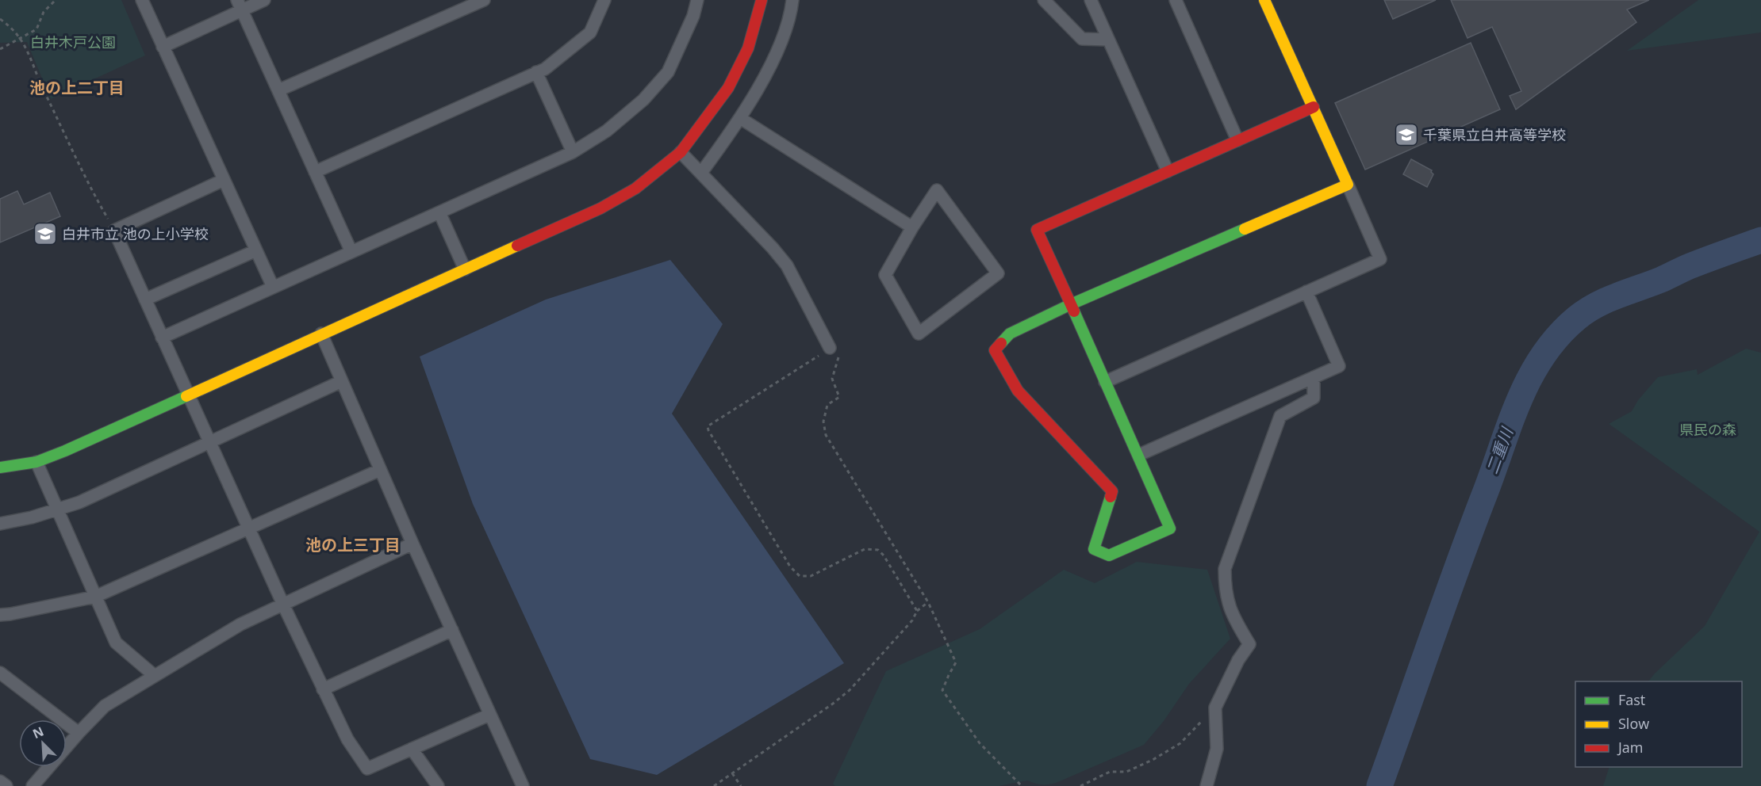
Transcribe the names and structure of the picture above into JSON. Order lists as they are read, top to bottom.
{
  "districts": ["池の上二丁目", "池の上三丁目"],
  "water": ["二重川"],
  "parks": ["白井木戸公園", "県民の森"],
  "places": {
    "school or university": ["千葉県立白井高等学校", "白井市立 池の上小学校"]
  },
  "legend": ["Fast", "Slow", "Jam"],
  "north": "top left"
}
